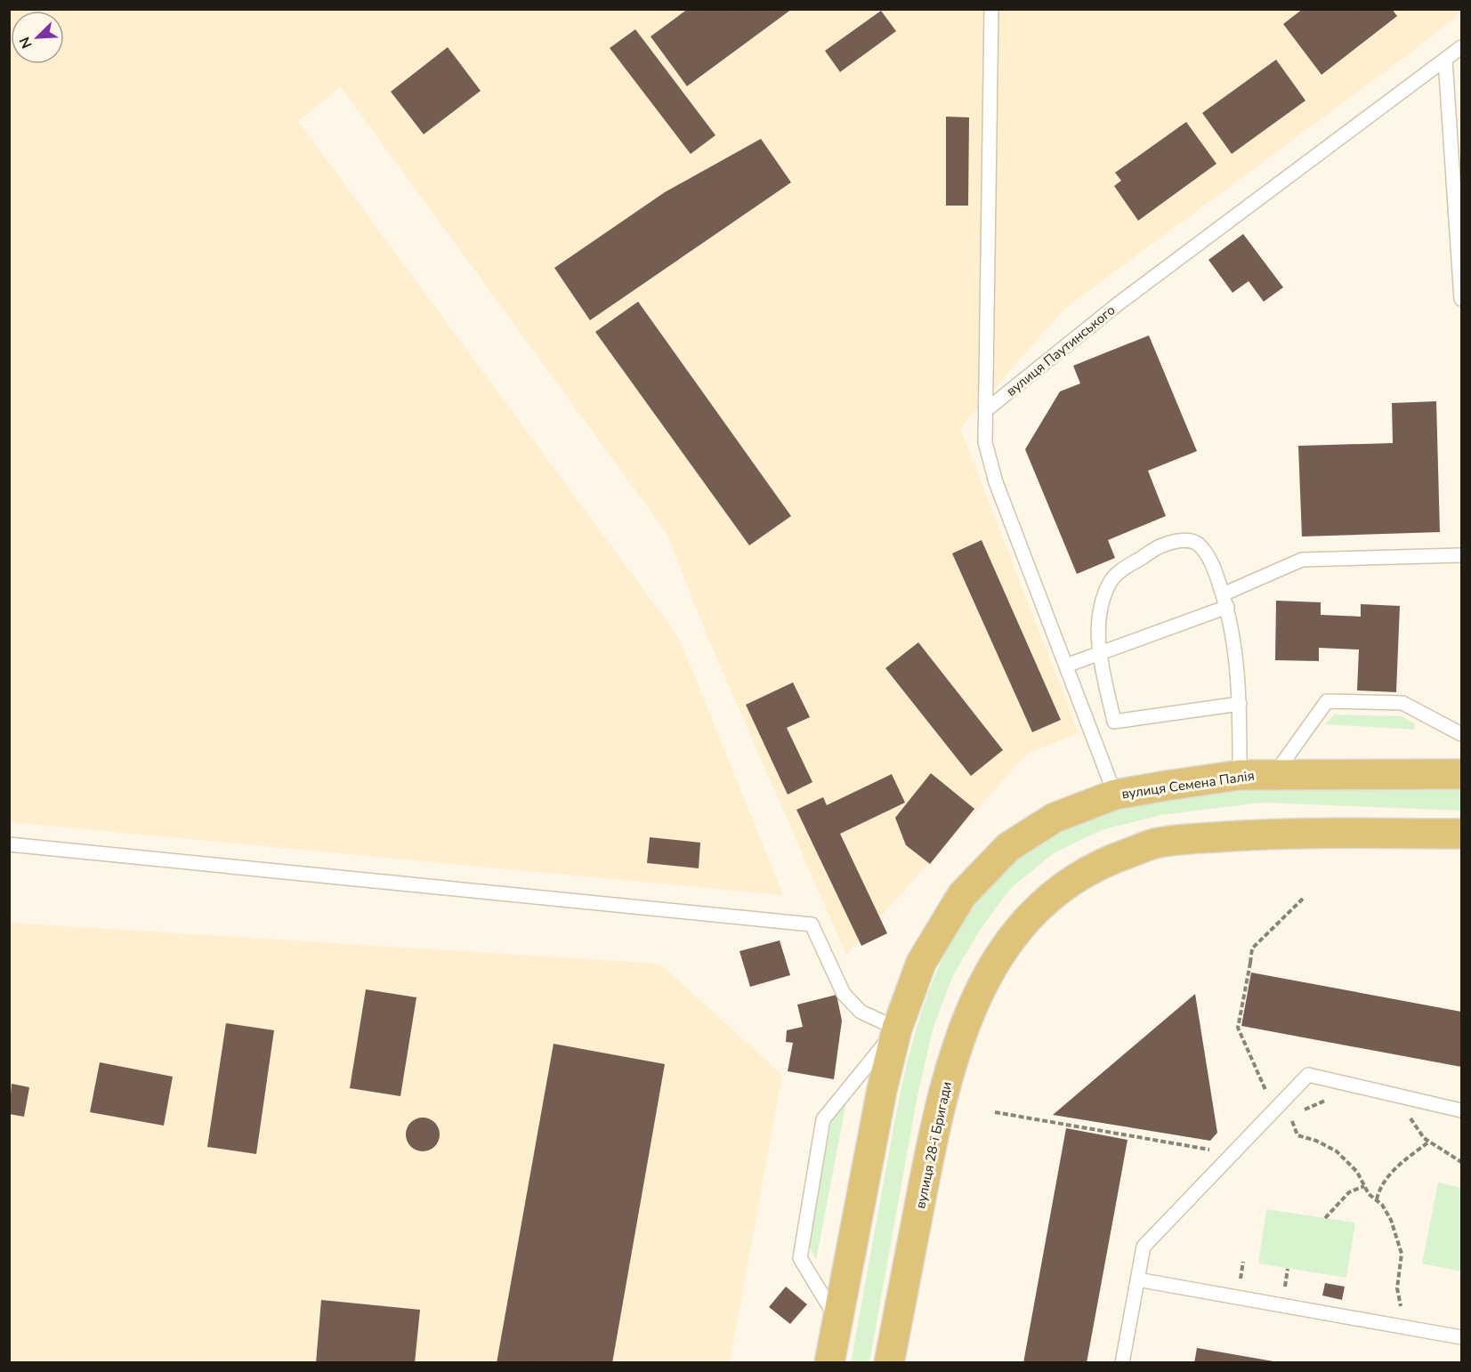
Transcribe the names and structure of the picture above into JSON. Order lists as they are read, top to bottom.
{
  "streets": {
    "main road": ["вулиця Семена Палія", "вулиця 28-ї Бригади"],
    "lane": ["вулиця Паутинського"]
  },
  "north": "bottom left"
}
